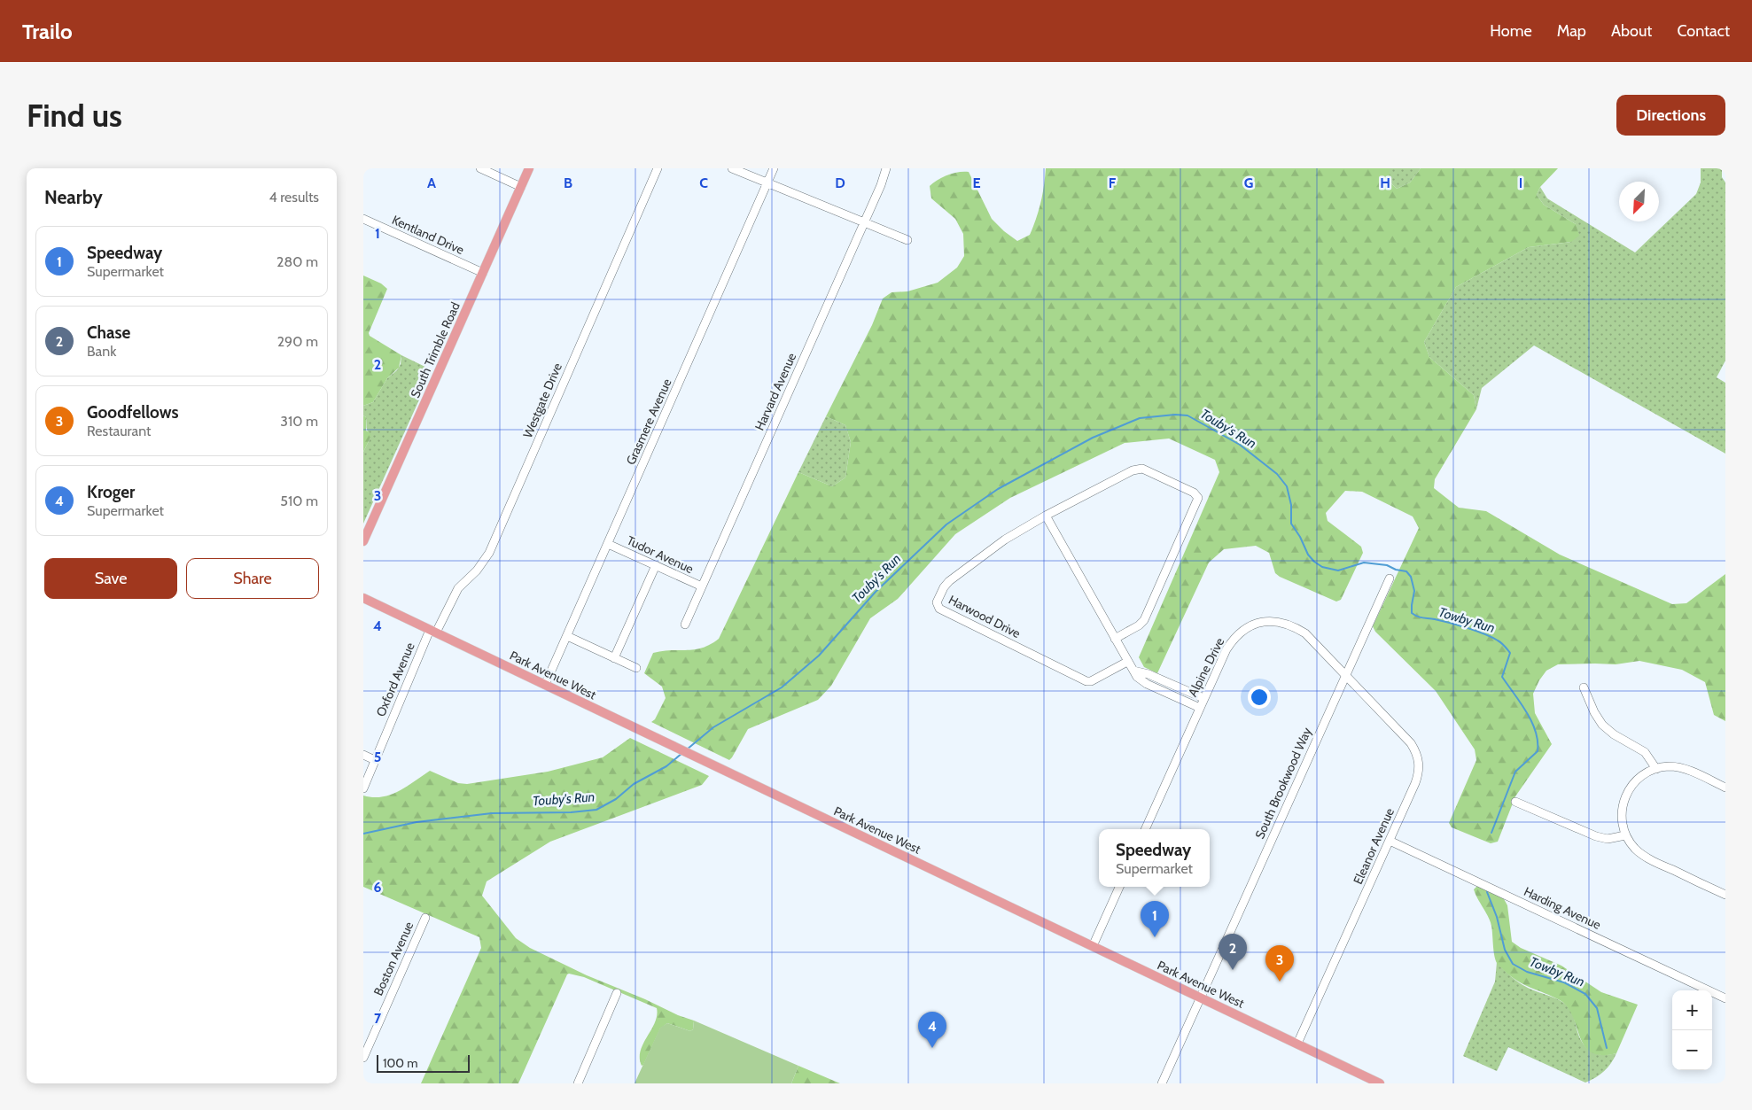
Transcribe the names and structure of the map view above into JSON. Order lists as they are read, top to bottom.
{
  "streets": {
    "main road": ["South Trimble Road", "Park Avenue West"],
    "street": [
      "Kentland Drive",
      "Harvard Avenue",
      "Westgate Drive",
      "Grasmere Avenue",
      "Tudor Avenue",
      "Harwood Drive",
      "Alpine Drive",
      "Oxford Avenue",
      "South Brookwood Way",
      "Eleanor Avenue",
      "Harding Avenue",
      "Boston Avenue"
    ]
  },
  "crossings": [
    ["Kentland Drive", "South Trimble Road"],
    ["Harvard Avenue", "Tudor Avenue"],
    ["Westgate Drive", "Park Avenue West"],
    ["Westgate Drive", "Oxford Avenue"],
    ["Grasmere Avenue", "Tudor Avenue"],
    ["Grasmere Avenue", "Park Avenue West"],
    ["Alpine Drive", "South Brookwood Way"],
    ["Alpine Drive", "Eleanor Avenue"],
    ["Park Avenue West", "Oxford Avenue"],
    ["Park Avenue West", "South Brookwood Way"],
    ["Park Avenue West", "Eleanor Avenue"],
    ["South Brookwood Way", "Eleanor Avenue"],
    ["Eleanor Avenue", "Harding Avenue"]
  ],
  "water": ["Touby's Run", "Towby Run"],
  "scale_bar": "100 m",
  "north": "bottom left",
  "page": {
    "header": "Trailo",
    "nav": [
      "Home",
      "Map",
      "About",
      "Contact"
    ],
    "buttons": [
      "Directions",
      ["Save", "Share"]
    ],
    "title": "Find us",
    "heading": ["Nearby", "4 results"],
    "list": [
      {
        "mark": "1",
        "name": "Speedway",
        "note": "Supermarket",
        "value": "280 m"
      },
      {
        "mark": "2",
        "name": "Chase",
        "note": "Bank",
        "value": "290 m"
      },
      {
        "mark": "3",
        "name": "Goodfellows",
        "note": "Restaurant",
        "value": "310 m"
      },
      {
        "mark": "4",
        "name": "Kroger",
        "note": "Supermarket",
        "value": "510 m"
      }
    ],
    "popup": ["Speedway", "Supermarket"],
    "pins": [
      "1",
      "2",
      "3",
      "4"
    ],
    "map_buttons": ["+", "−"],
    "scale": "100 m"
  },
  "grid": {
    "columns": [
      "A",
      "B",
      "C",
      "D",
      "E",
      "F",
      "G",
      "H",
      "I"
    ],
    "rows": [
      "1",
      "2",
      "3",
      "4",
      "5",
      "6",
      "7"
    ]
  }
}
